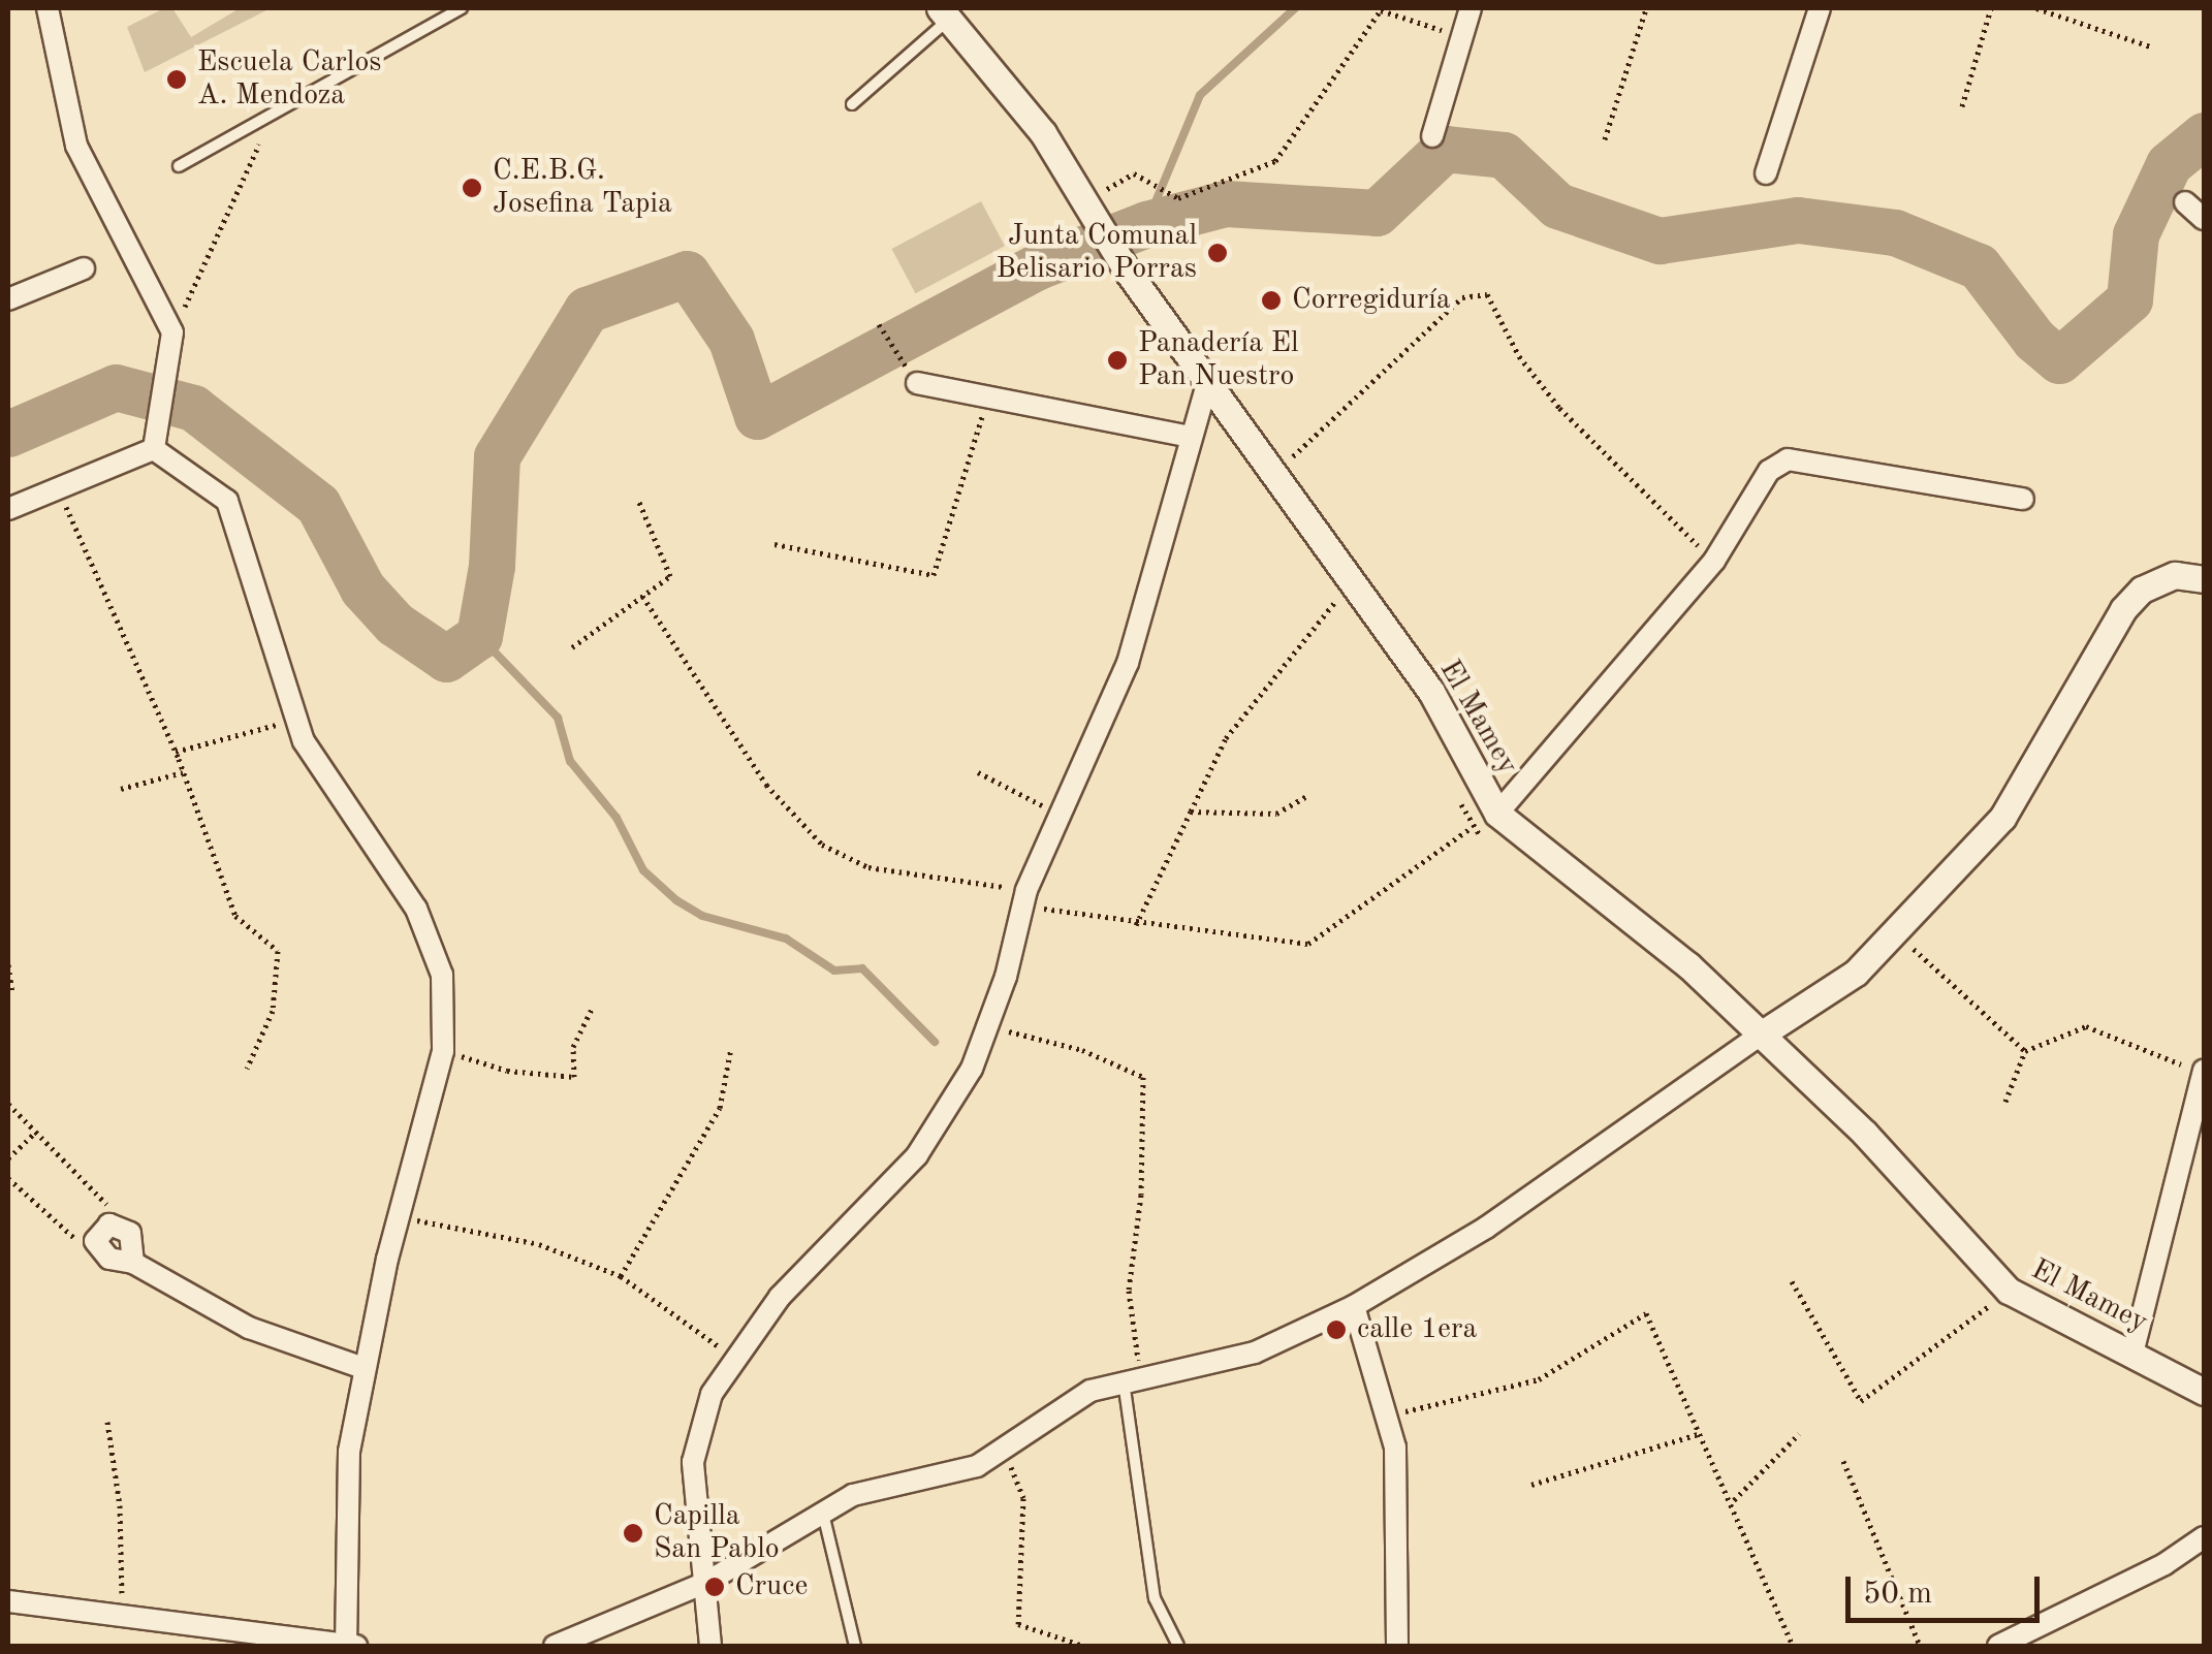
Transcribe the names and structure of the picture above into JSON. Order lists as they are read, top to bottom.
{
  "streets": {
    "street": ["El Mamey"]
  },
  "places": [
    "Escuela Carlos A. Mendoza",
    "C.E.B.G. Josefina Tapia",
    "Junta Comunal Belisario Porras",
    "Corregiduría",
    "Panadería El Pan Nuestro",
    "calle 1era",
    "Capilla San Pablo",
    "Cruce"
  ],
  "scale_bar": "50 m"
}
